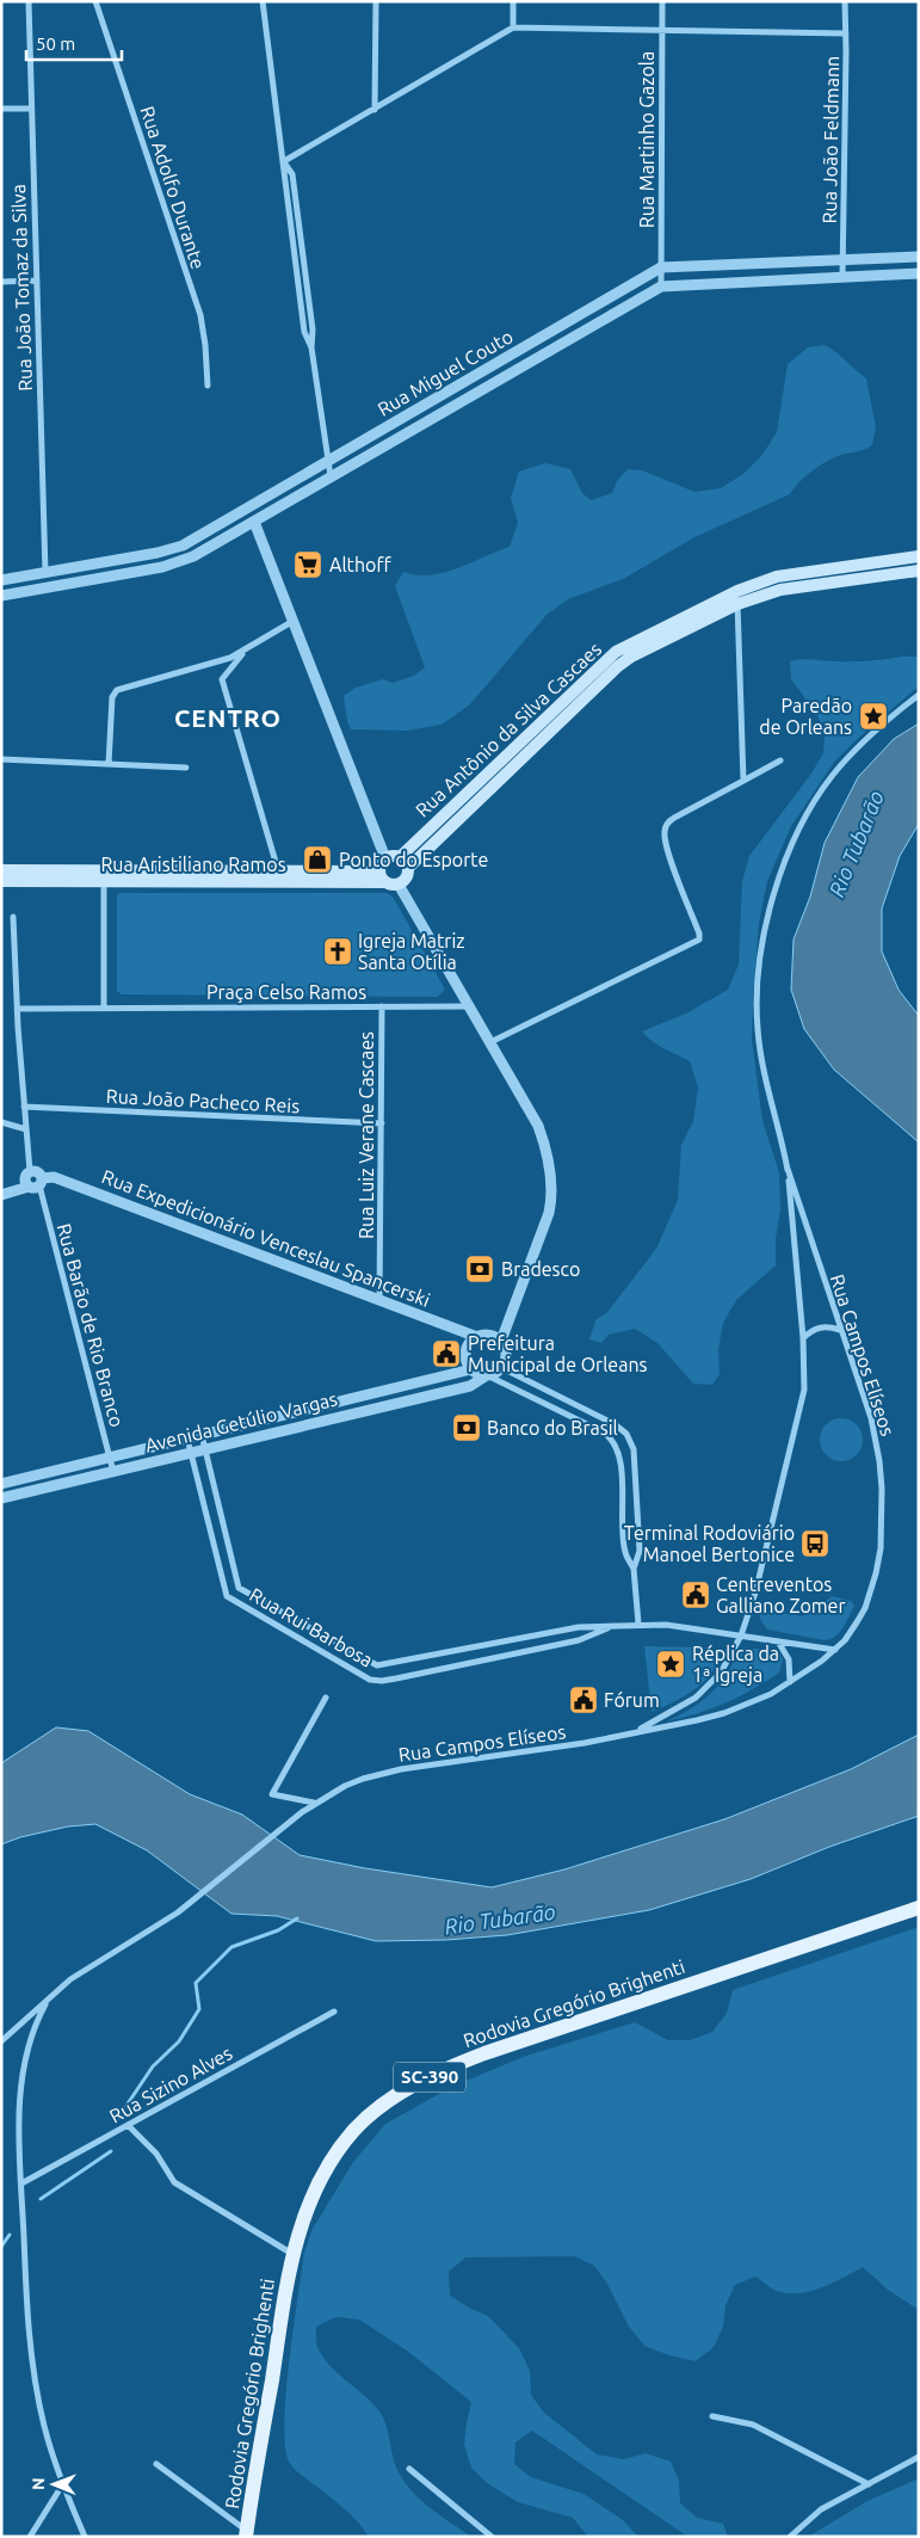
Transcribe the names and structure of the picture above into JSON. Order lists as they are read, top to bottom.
{
  "streets": {
    "main road": [
      "Rua Antônio da Silva Cascaes",
      "Rua Aristiliano Ramos",
      "Rodovia Gregório Brighenti",
      "SC-390"
    ],
    "street": [
      "Rua Martinho Gazola",
      "Rua João Feldmann",
      "Rua Adolfo Durante",
      "Rua João Tomaz da Silva",
      "Rua Miguel Couto",
      "Praça Celso Ramos",
      "Rua João Pacheco Reis",
      "Rua Luiz Verane Cascaes",
      "Rua Expedicionário Venceslau Spancerski",
      "Rua Barão de Rio Branco",
      "Rua Campos Elíseos",
      "Avenida Getúlio Vargas",
      "Rua Rui Barbosa",
      "Rua Sizino Alves"
    ]
  },
  "crossings": [
    ["Rua Martinho Gazola", "Rua Miguel Couto"],
    ["Rua João Feldmann", "Rua Miguel Couto"],
    ["Rua João Tomaz da Silva", "Rua Miguel Couto"],
    ["Rua Antônio da Silva Cascaes", "Rua Aristiliano Ramos"],
    ["Praça Celso Ramos", "Rua Luiz Verane Cascaes"],
    ["Rua João Pacheco Reis", "Rua Luiz Verane Cascaes"],
    ["Rua Luiz Verane Cascaes", "Rua Expedicionário Venceslau Spancerski"],
    ["Rua Expedicionário Venceslau Spancerski", "Rua Barão de Rio Branco"],
    ["Rua Expedicionário Venceslau Spancerski", "Avenida Getúlio Vargas"],
    ["Rua Barão de Rio Branco", "Avenida Getúlio Vargas"],
    ["Rua Campos Elíseos", "Rua Rui Barbosa"],
    ["Avenida Getúlio Vargas", "Rua Rui Barbosa"]
  ],
  "districts": ["CENTRO"],
  "water": ["Rio Tubarão"],
  "places": {
    "supermarket": ["Althoff"],
    "place": ["Paredão de Orleans", "Réplica da 1ª Igreja"],
    "shop": ["Ponto do Esporte"],
    "church": ["Igreja Matriz Santa Otília"],
    "bank": ["Bradesco", "Banco do Brasil"],
    "public building": ["Prefeitura Municipal de Orleans", "Centreventos Galliano Zomer", "Fórum"],
    "bus stop": ["Terminal Rodoviário Manoel Bertonice"]
  },
  "scale_bar": "50 m",
  "north": "left"
}
